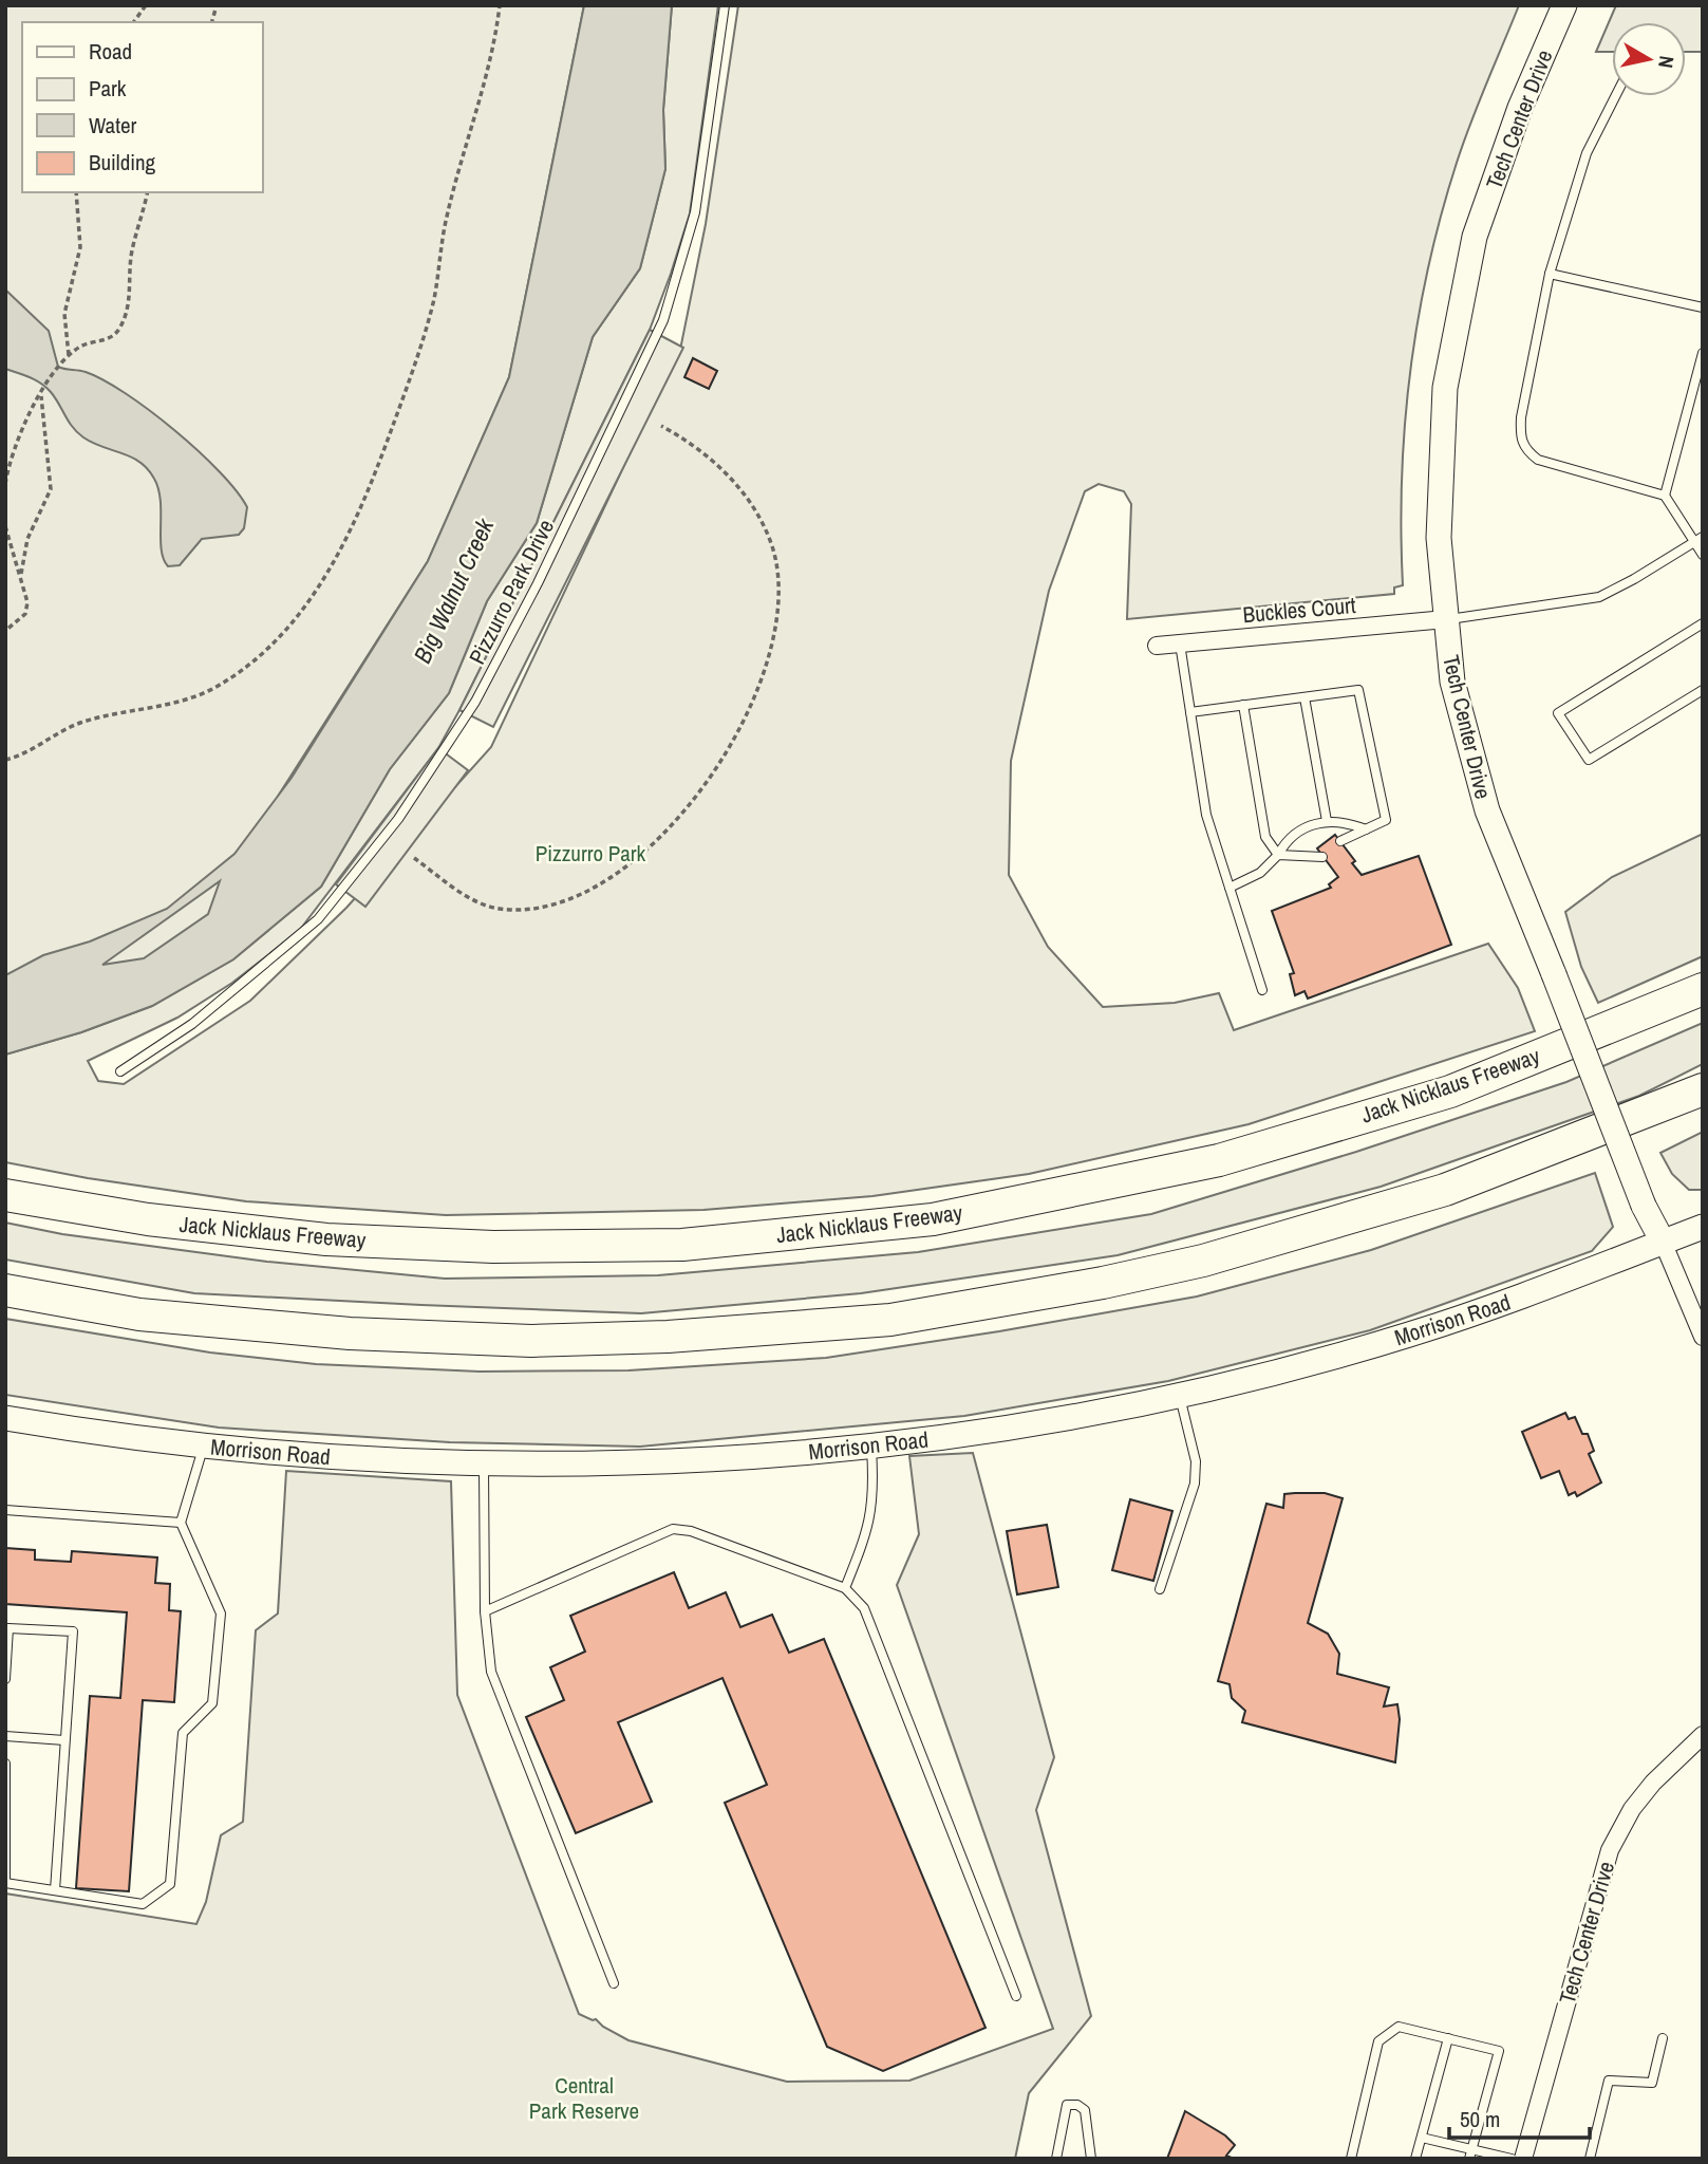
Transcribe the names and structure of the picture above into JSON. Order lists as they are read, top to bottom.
{
  "streets": {
    "highway": ["Jack Nicklaus Freeway"],
    "street": ["Tech Center Drive", "Buckles Court", "Morrison Road"],
    "lane": ["Pizzurro Park Drive"]
  },
  "crossings": [
    ["Tech Center Drive", "Buckles Court"],
    ["Tech Center Drive", "Morrison Road"]
  ],
  "water": ["Big Walnut Creek"],
  "parks": ["Pizzurro Park", "Central Park Reserve"],
  "legend": [
    "Road",
    "Park",
    "Water",
    "Building"
  ],
  "scale_bar": "50 m",
  "north": "right"
}
